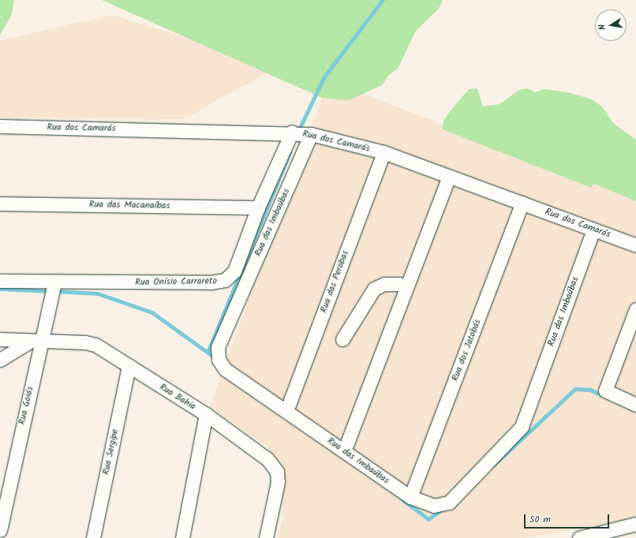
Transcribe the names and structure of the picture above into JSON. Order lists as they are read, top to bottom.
{
  "streets": {
    "street": [
      "Rua dos Camarás",
      "Rua das Macanaíbas",
      "Rua das Imbaúbas",
      "Rua Onísio Carrareto",
      "Rua das Perobas",
      "Rua dos Jatobás",
      "Rua Bahia",
      "Rua Goiás",
      "Rua Sergipe"
    ]
  },
  "crossings": [
    ["Rua dos Camarás", "Rua das Imbaúbas"],
    ["Rua dos Camarás", "Rua Onísio Carrareto"],
    ["Rua dos Camarás", "Rua das Perobas"],
    ["Rua dos Camarás", "Rua dos Jatobás"],
    ["Rua das Macanaíbas", "Rua Onísio Carrareto"],
    ["Rua das Imbaúbas", "Rua das Perobas"],
    ["Rua das Imbaúbas", "Rua dos Jatobás"],
    ["Rua Onísio Carrareto", "Rua Goiás"],
    ["Rua Bahia", "Rua Goiás"],
    ["Rua Bahia", "Rua Sergipe"]
  ],
  "scale_bar": "50 m",
  "north": "left"
}
